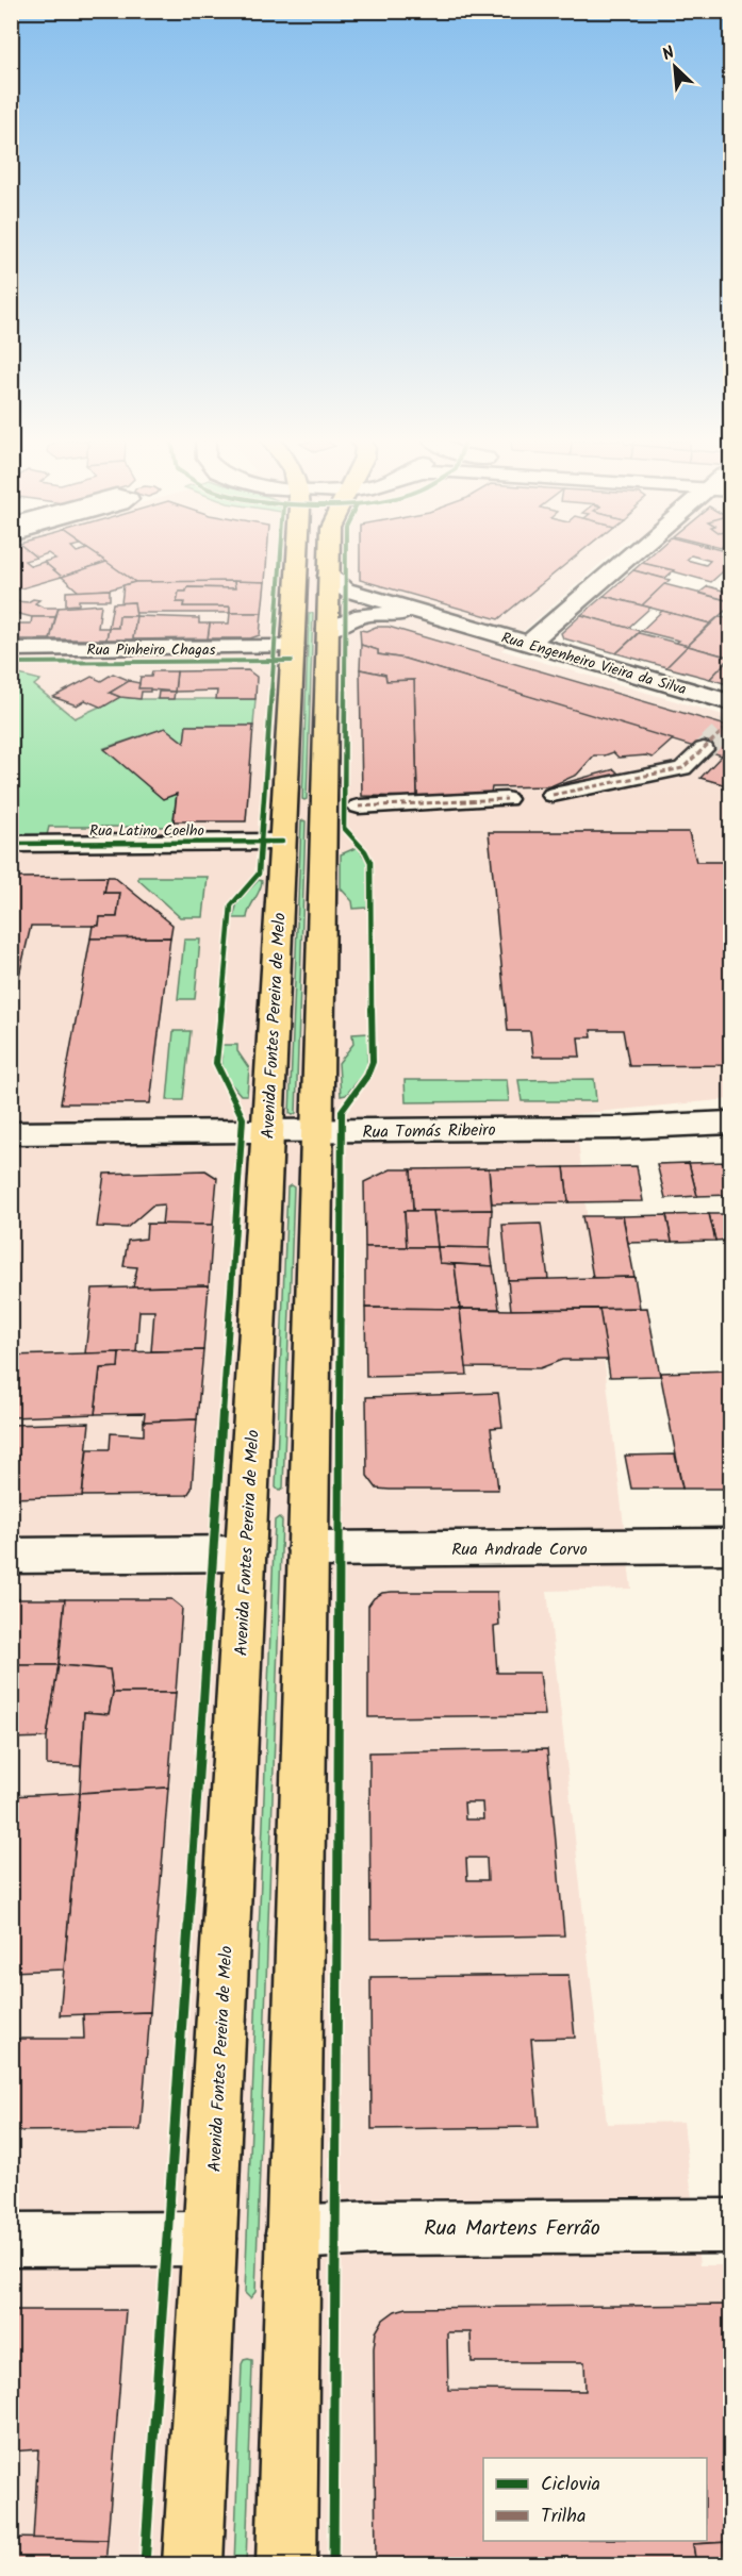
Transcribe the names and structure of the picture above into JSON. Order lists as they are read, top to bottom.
{
  "streets": {
    "main road": ["Avenida Fontes Pereira de Melo"],
    "street": [
      "Rua Pinheiro Chagas",
      "Rua Engenheiro Vieira da Silva",
      "Rua Latino Coelho",
      "Rua Tomás Ribeiro",
      "Rua Andrade Corvo",
      "Rua Martens Ferrão"
    ]
  },
  "crossings": [
    ["Rua Pinheiro Chagas", "Avenida Fontes Pereira de Melo"],
    ["Rua Latino Coelho", "Avenida Fontes Pereira de Melo"],
    ["Avenida Fontes Pereira de Melo", "Rua Tomás Ribeiro"]
  ],
  "legend": ["Ciclovia", "Trilha"],
  "north": "top left"
}
